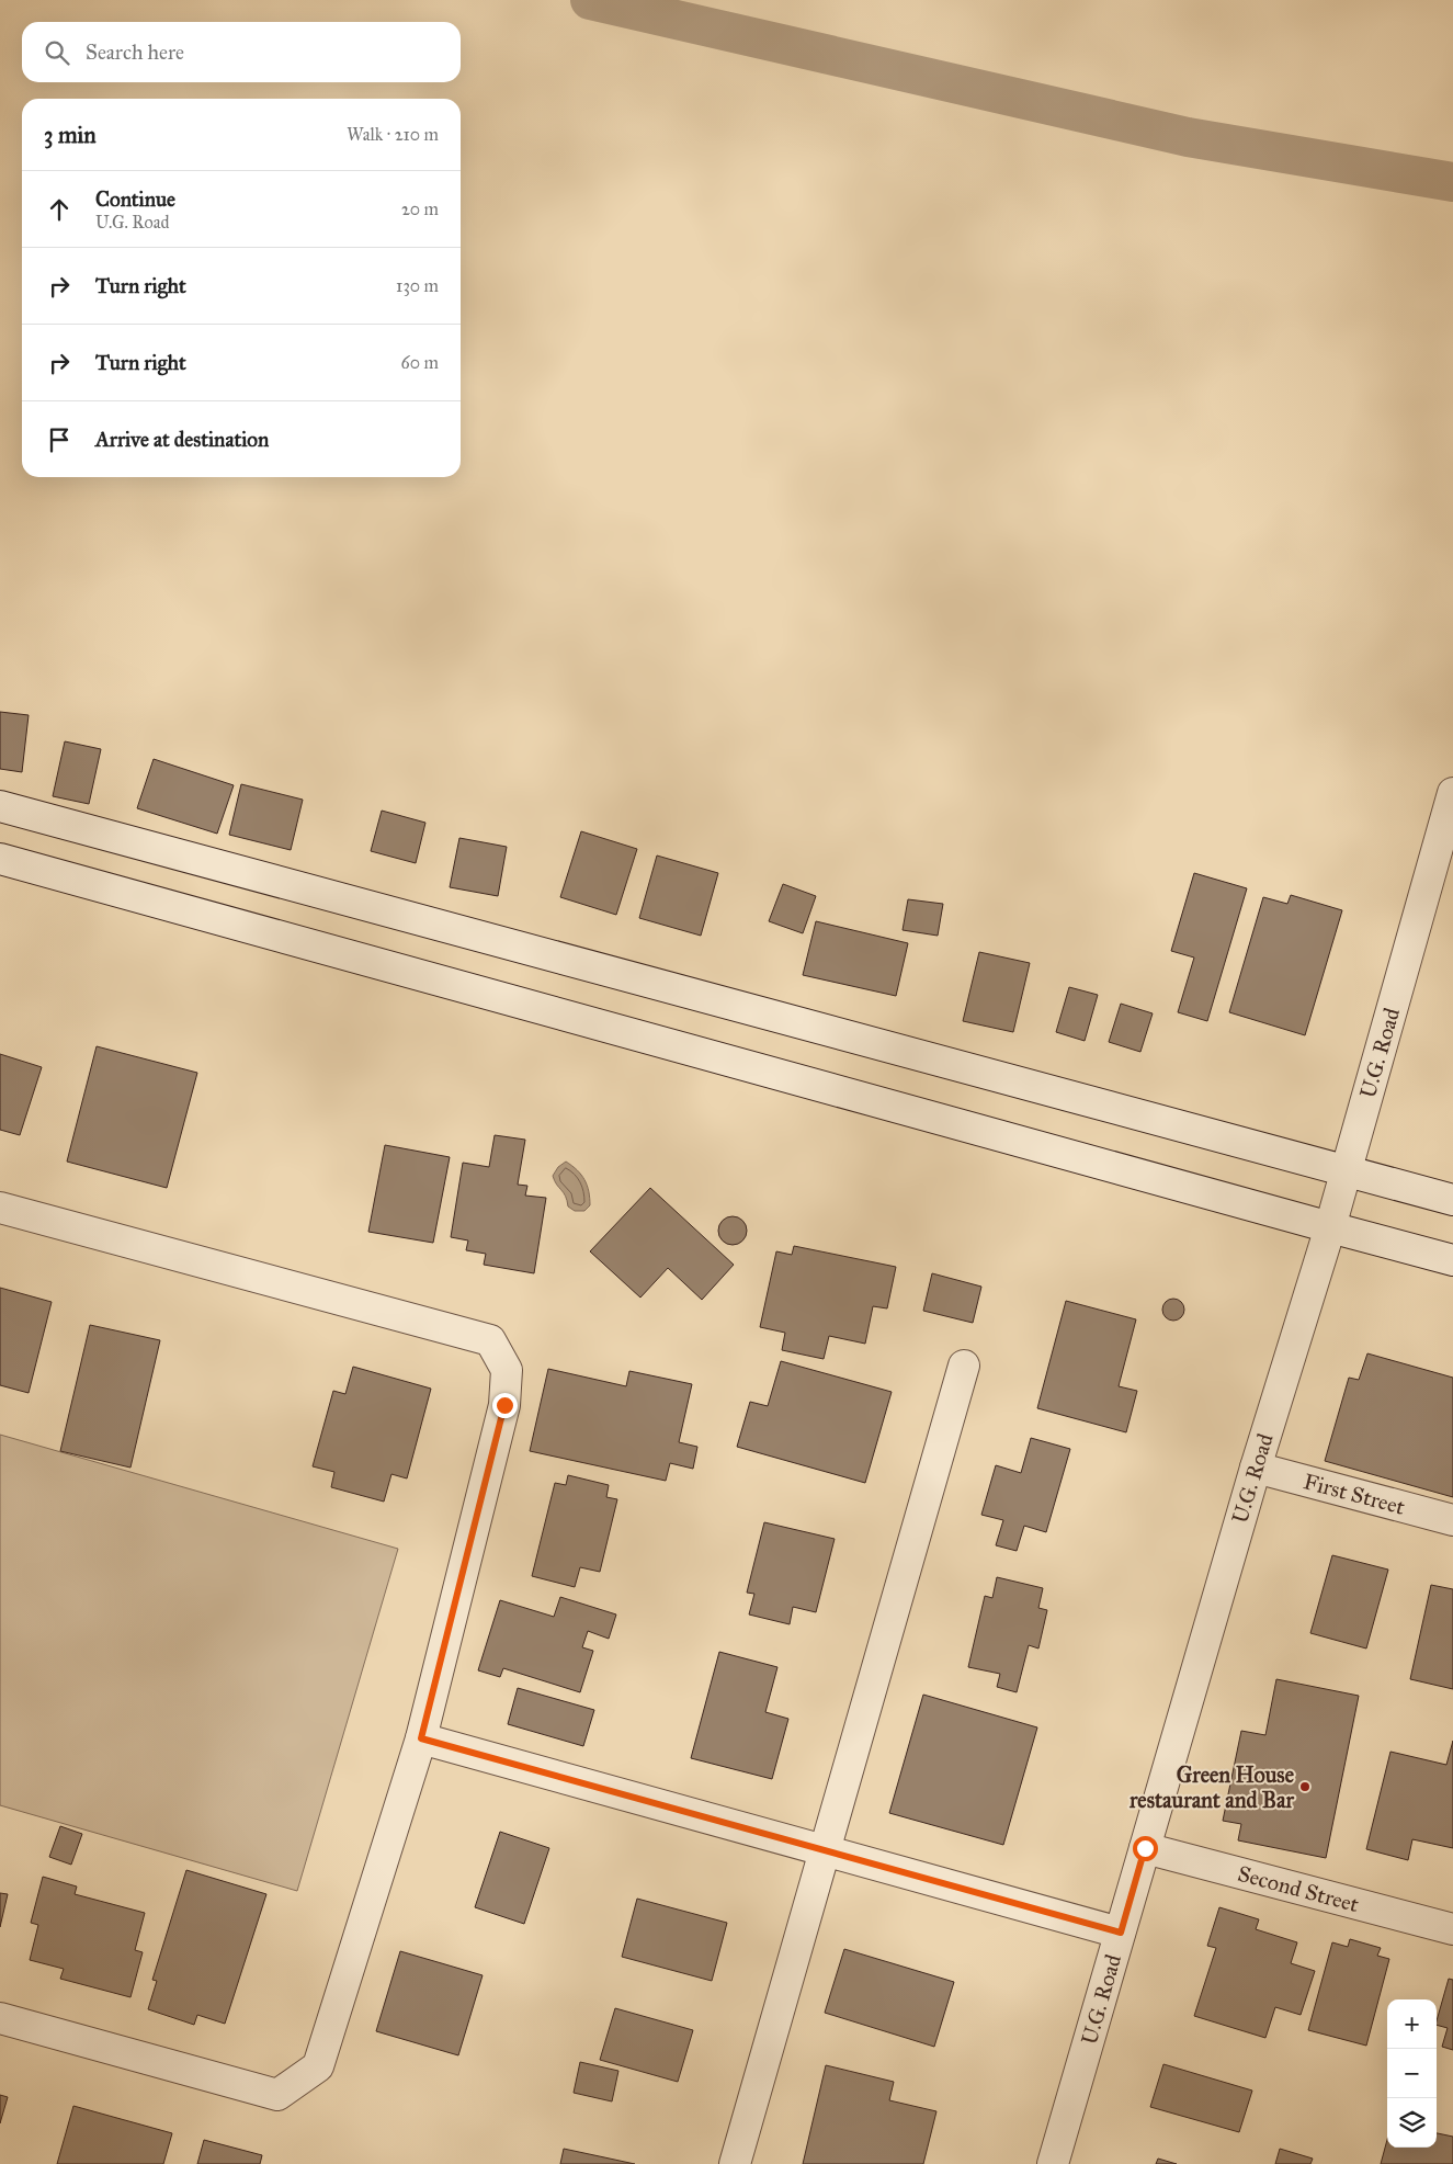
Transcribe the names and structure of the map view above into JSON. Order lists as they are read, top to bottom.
{
  "streets": {
    "street": ["U.G. Road", "First Street", "Second Street"]
  },
  "crossings": [
    ["U.G. Road", "First Street"],
    ["U.G. Road", "Second Street"]
  ],
  "places": ["Green House restaurant and Bar"],
  "page": {
    "search": "Search here",
    "heading": ["3 min", "Walk · 210 m"],
    "list": [
      ["Continue", "U.G. Road", "20 m"],
      ["Turn right", "130 m"],
      ["Turn right", "60 m"],
      "Arrive at destination"
    ],
    "map_buttons": ["+", "−"]
  }
}
